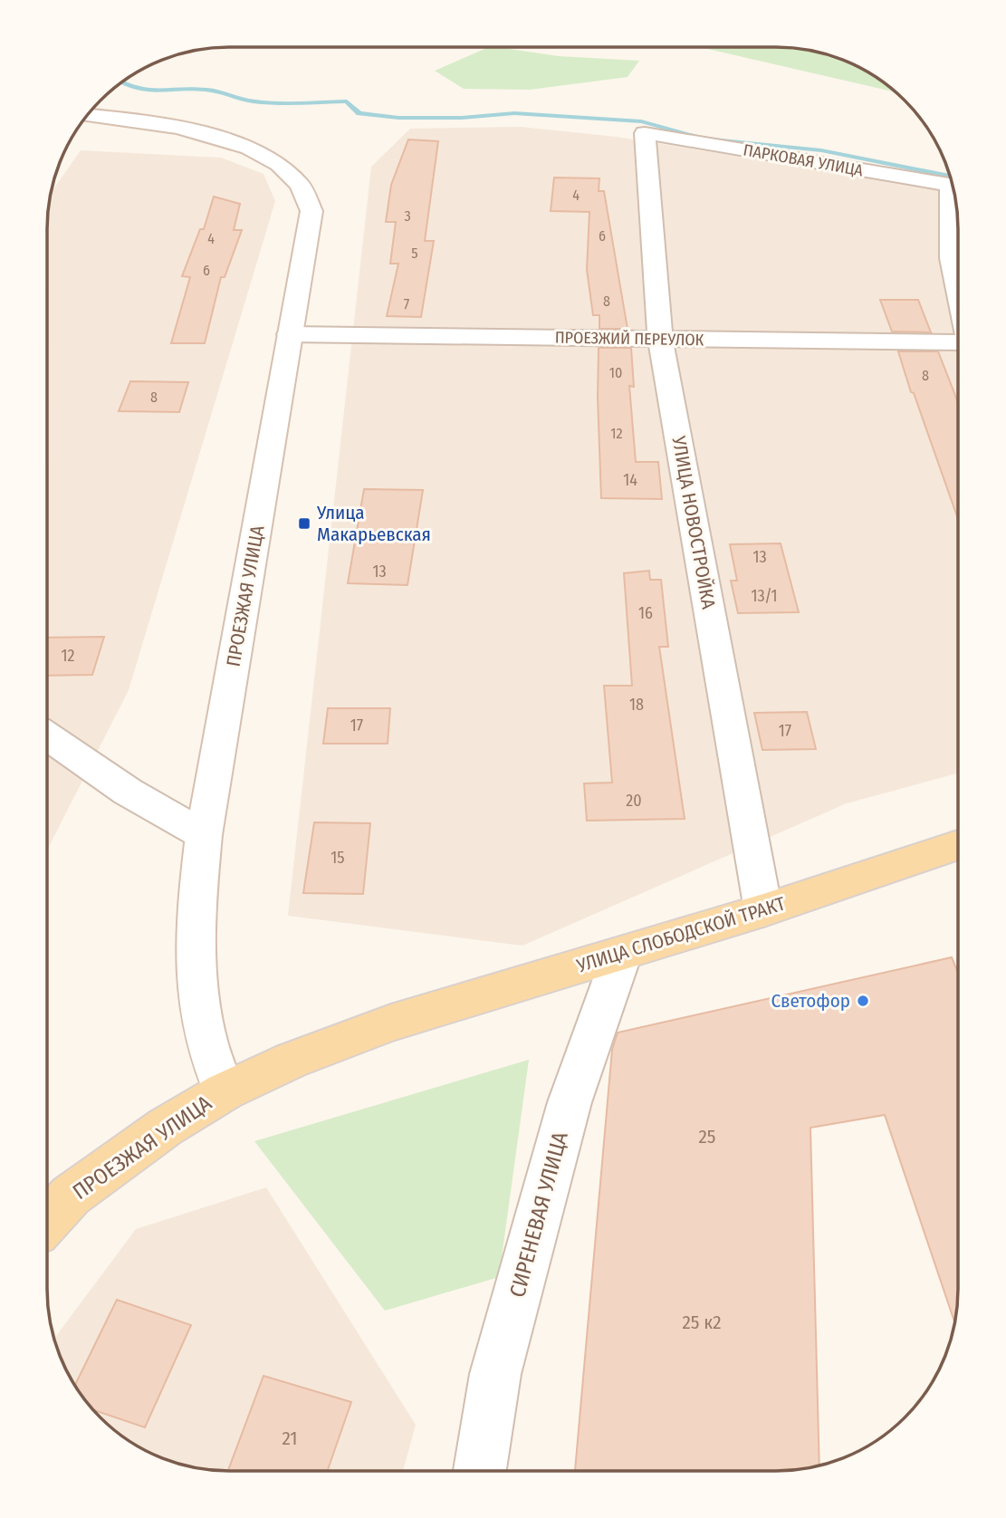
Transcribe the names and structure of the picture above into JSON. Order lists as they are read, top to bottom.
{
  "streets": {
    "main road": ["ПРОЕЗЖАЯ УЛИЦА", "УЛИЦА СЛОБОДСКОЙ ТРАКТ"],
    "street": [
      "ПАРКОВАЯ УЛИЦА",
      "ПРОЕЗЖИЙ ПЕРЕУЛОК",
      "УЛИЦА НОВОСТРОЙКА",
      "СИРЕНЕВАЯ УЛИЦА"
    ]
  },
  "crossings": [
    ["ПАРКОВАЯ УЛИЦА", "УЛИЦА НОВОСТРОЙКА"],
    ["ПРОЕЗЖИЙ ПЕРЕУЛОК", "УЛИЦА НОВОСТРОЙКА"],
    ["ПРОЕЗЖИЙ ПЕРЕУЛОК", "ПРОЕЗЖАЯ УЛИЦА"],
    ["УЛИЦА НОВОСТРОЙКА", "УЛИЦА СЛОБОДСКОЙ ТРАКТ"],
    ["ПРОЕЗЖАЯ УЛИЦА", "УЛИЦА СЛОБОДСКОЙ ТРАКТ"],
    ["УЛИЦА СЛОБОДСКОЙ ТРАКТ", "СИРЕНЕВАЯ УЛИЦА"]
  ],
  "places": {
    "transit": ["Улица Макарьевская"],
    "other": ["Светофор"]
  },
  "house_numbers": [
    "4",
    "3",
    "6",
    "4",
    "5",
    "6",
    "8",
    "7",
    "10",
    "8",
    "8",
    "12",
    "14",
    "13",
    "13",
    "13/1",
    "16",
    "12",
    "18",
    "17",
    "17",
    "20",
    "15",
    "25",
    "25 к2",
    "21"
  ]
}
